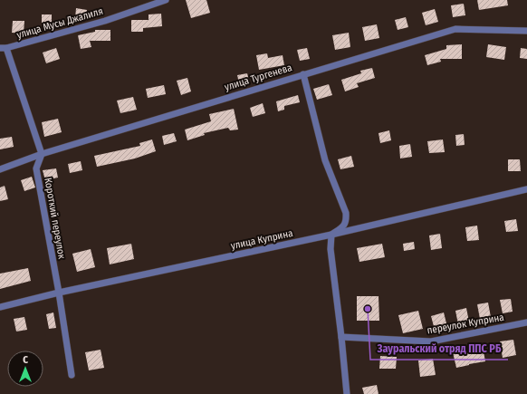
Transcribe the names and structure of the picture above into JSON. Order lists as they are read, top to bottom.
{
  "streets": {
    "street": [
      "улица Мусы Джалиля",
      "улица Тургенева",
      "Короткий переулок",
      "улица Куприна",
      "переулок Куприна"
    ]
  },
  "crossings": [
    ["улица Тургенева", "Короткий переулок"],
    ["Короткий переулок", "улица Куприна"]
  ],
  "places": ["Зауральский отряд ППС РБ"],
  "north": "top"
}
